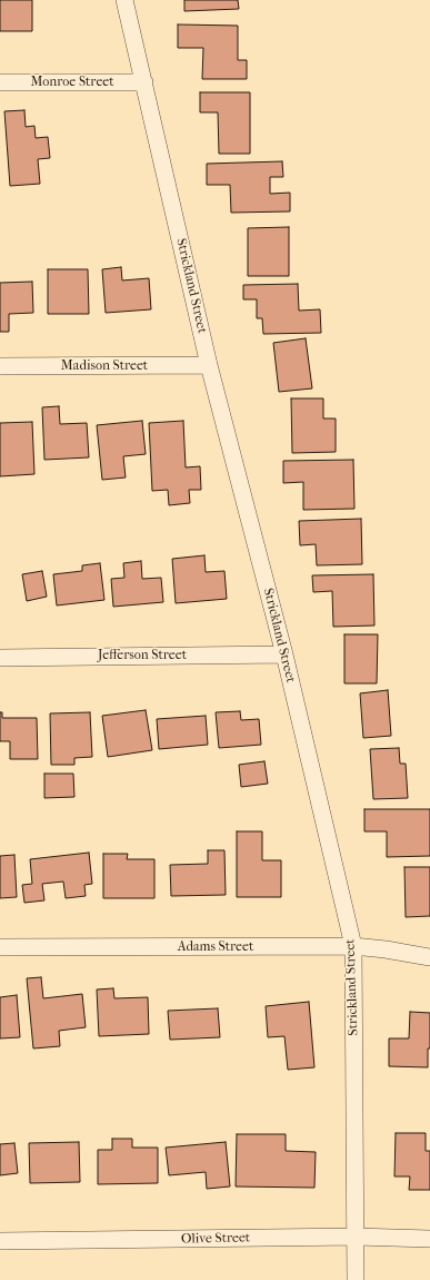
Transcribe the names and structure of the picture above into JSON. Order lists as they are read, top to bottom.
{
  "streets": {
    "street": [
      "Monroe Street",
      "Strickland Street",
      "Madison Street",
      "Jefferson Street",
      "Adams Street",
      "Olive Street"
    ]
  },
  "crossings": [
    ["Monroe Street", "Strickland Street"],
    ["Strickland Street", "Madison Street"],
    ["Strickland Street", "Jefferson Street"],
    ["Strickland Street", "Adams Street"],
    ["Strickland Street", "Olive Street"]
  ]
}
